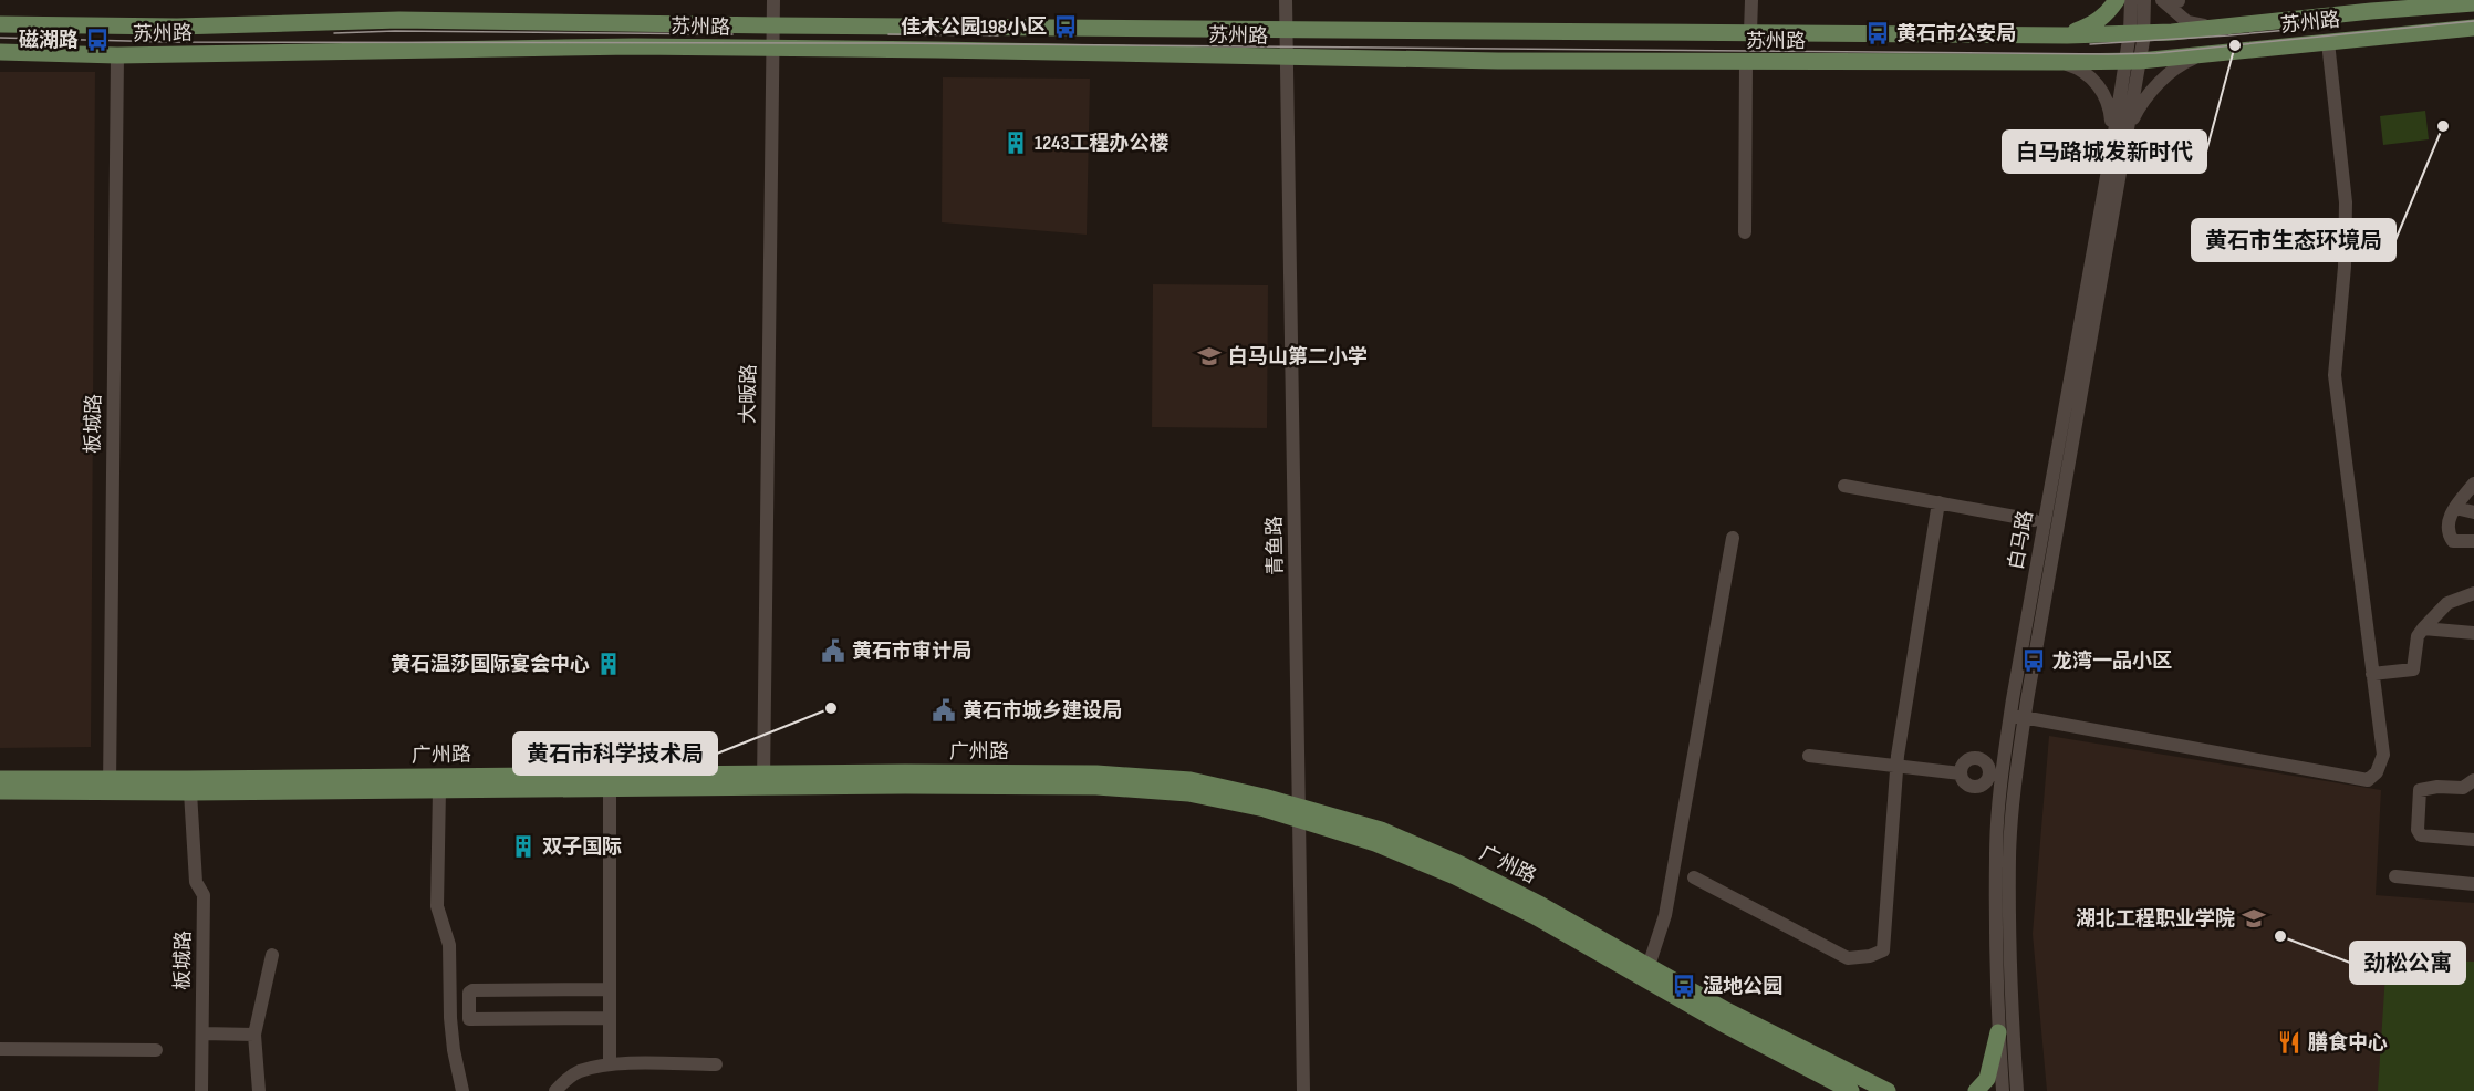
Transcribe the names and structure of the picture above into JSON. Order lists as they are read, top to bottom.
{
  "streets": {
    "main road": ["苏州路", "广州路"],
    "street": [
      "大畈路",
      "板城路",
      "白马路",
      "青鱼路"
    ]
  },
  "crossings": [
    ["苏州路", "大畈路"],
    ["苏州路", "板城路"],
    ["苏州路", "白马路"],
    ["苏州路", "青鱼路"],
    ["大畈路", "广州路"],
    ["板城路", "广州路"],
    ["青鱼路", "广州路"]
  ],
  "places": {
    "bus stop": [
      "佳木公园198小区",
      "黄石市公安局",
      "磁湖路",
      "龙湾一品小区",
      "湿地公园"
    ],
    "other": [
      "白马路城发新时代",
      "黄石市生态环境局",
      "黄石市科学技术局",
      "劲松公寓"
    ],
    "building": ["1243工程办公楼", "黄石温莎国际宴会中心", "双子国际"],
    "school or university": ["白马山第二小学", "湖北工程职业学院"],
    "public building": ["黄石市审计局", "黄石市城乡建设局"],
    "restaurant": ["膳食中心"]
  }
}
